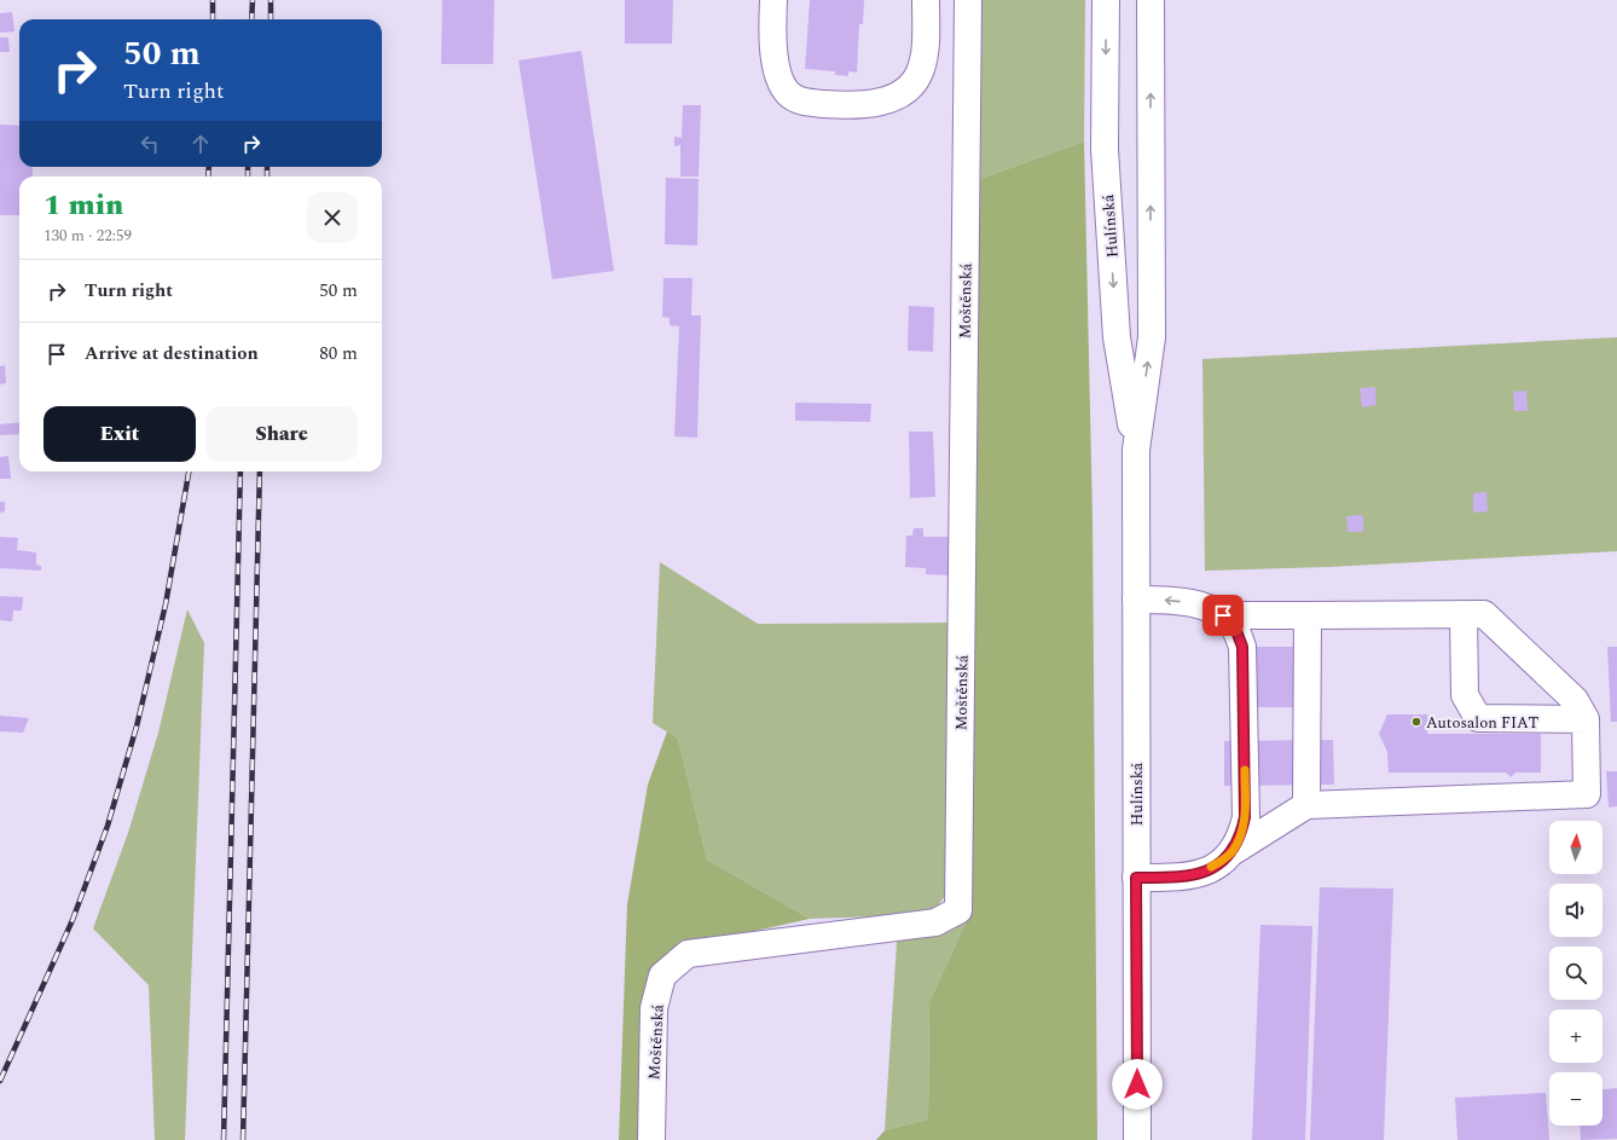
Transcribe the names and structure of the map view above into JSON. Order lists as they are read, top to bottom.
{
  "streets": {
    "main road": ["Hulínská", "Moštěnská"]
  },
  "places": ["Autosalon FIAT"],
  "north": "top",
  "page": {
    "turn": ["50 m", "Turn right"],
    "heading": ["1 min", "130 m · 22:59"],
    "list": [
      {
        "name": "Turn right",
        "value": "50 m"
      },
      {
        "name": "Arrive at destination",
        "value": "80 m"
      }
    ],
    "buttons": ["Exit", "Share"],
    "map_buttons": ["+", "−"]
  }
}
